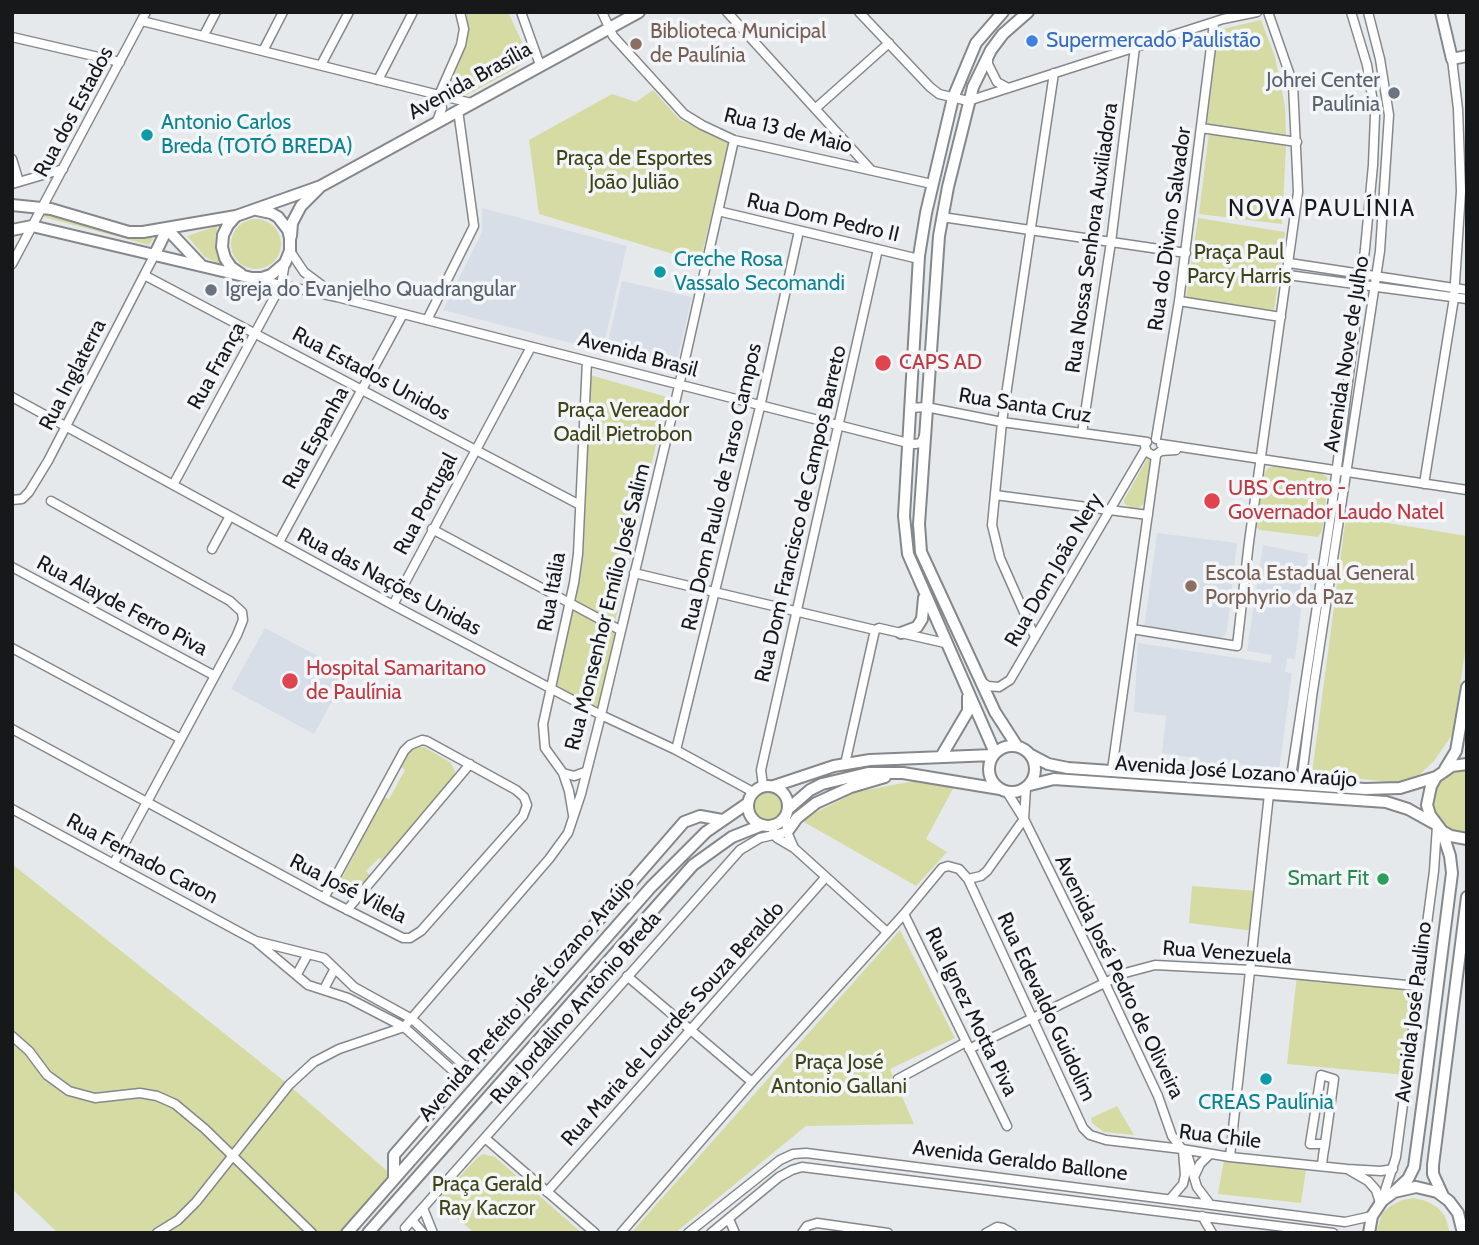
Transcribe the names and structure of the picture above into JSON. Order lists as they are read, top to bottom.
{
  "streets": {
    "main road": [
      "Avenida Brasília",
      "Avenida Brasil",
      "Avenida José Lozano Araújo",
      "Avenida Prefeito José Lozano Araújo",
      "Avenida José Paulino"
    ],
    "street": [
      "Rua dos Estados",
      "Rua 13 de Maio",
      "Rua Dom Pedro II",
      "Rua do Divino Salvador",
      "Rua Nossa Senhora Auxiliadora",
      "Avenida Nove de Julho",
      "Rua França",
      "Rua Estados Unidos",
      "Rua Inglaterra",
      "Rua Santa Cruz",
      "Rua Espanha",
      "Rua Dom Paulo de Tarso Campos",
      "Rua Portugal",
      "Rua Dom Francisco de Campos Barreto",
      "Rua Dom João Nery",
      "Rua das Nações Unidas",
      "Rua Itália",
      "Rua Alayde Ferro Piva",
      "Rua Monsenhor Emílio José Salim",
      "Rua Fernado Caron",
      "Rua José Vilela",
      "Rua Venezuela",
      "Avenida José Pedro de Oliveira",
      "Rua Edevaldo Guidolim",
      "Rua Jordalino Antônio Breda",
      "Rua Ignez Motta Piva",
      "Rua Maria de Lourdes Souza Beraldo",
      "Rua Chile",
      "Avenida Geraldo Ballone"
    ]
  },
  "crossings": [
    ["Avenida Brasília", "Rua 13 de Maio"],
    ["Avenida Brasília", "Avenida Brasil"],
    ["Avenida Brasília", "Rua França"],
    ["Rua dos Estados", "Avenida Brasil"],
    ["Rua 13 de Maio", "Rua Monsenhor Emílio José Salim"],
    ["Rua Dom Pedro II", "Rua Dom Paulo de Tarso Campos"],
    ["Rua Dom Pedro II", "Rua Dom Francisco de Campos Barreto"],
    ["Rua Dom Pedro II", "Rua Monsenhor Emílio José Salim"],
    ["Rua do Divino Salvador", "Rua Santa Cruz"],
    ["Rua do Divino Salvador", "Rua Dom João Nery"],
    ["Rua do Divino Salvador", "Avenida José Lozano Araújo"],
    ["Rua Nossa Senhora Auxiliadora", "Rua Santa Cruz"],
    ["Avenida Nove de Julho", "Avenida José Lozano Araújo"],
    ["Avenida Brasil", "Rua França"],
    ["Avenida Brasil", "Rua Inglaterra"],
    ["Avenida Brasil", "Rua Espanha"],
    ["Avenida Brasil", "Rua Dom Paulo de Tarso Campos"],
    ["Avenida Brasil", "Rua Portugal"],
    ["Avenida Brasil", "Rua Dom Francisco de Campos Barreto"],
    ["Avenida Brasil", "Rua Itália"],
    ["Avenida Brasil", "Rua Monsenhor Emílio José Salim"],
    ["Rua França", "Rua Estados Unidos"],
    ["Rua França", "Rua das Nações Unidas"],
    ["Rua Estados Unidos", "Rua Inglaterra"],
    ["Rua Estados Unidos", "Rua Espanha"],
    ["Rua Estados Unidos", "Rua Portugal"],
    ["Rua Estados Unidos", "Rua Itália"],
    ["Rua Inglaterra", "Rua das Nações Unidas"],
    ["Rua Santa Cruz", "Rua Dom João Nery"],
    ["Rua Espanha", "Rua das Nações Unidas"],
    ["Rua Dom Paulo de Tarso Campos", "Rua das Nações Unidas"],
    ["Rua Portugal", "Rua das Nações Unidas"],
    ["Rua Dom Francisco de Campos Barreto", "Rua das Nações Unidas"],
    ["Rua Dom Francisco de Campos Barreto", "Avenida Prefeito José Lozano Araújo"],
    ["Rua Dom Francisco de Campos Barreto", "Rua Jordalino Antônio Breda"],
    ["Rua das Nações Unidas", "Rua Itália"],
    ["Rua das Nações Unidas", "Rua Monsenhor Emílio José Salim"],
    ["Rua das Nações Unidas", "Avenida Prefeito José Lozano Araújo"],
    ["Rua das Nações Unidas", "Rua Jordalino Antônio Breda"],
    ["Rua Itália", "Rua Monsenhor Emílio José Salim"],
    ["Rua Monsenhor Emílio José Salim", "Rua Fernado Caron"],
    ["Avenida José Lozano Araújo", "Avenida José Pedro de Oliveira"],
    ["Avenida José Lozano Araújo", "Avenida José Paulino"],
    ["Rua Venezuela", "Avenida José Pedro de Oliveira"],
    ["Rua Venezuela", "Rua Edevaldo Guidolim"],
    ["Rua Venezuela", "Rua Ignez Motta Piva"],
    ["Avenida José Pedro de Oliveira", "Rua Chile"],
    ["Avenida José Pedro de Oliveira", "Avenida Geraldo Ballone"],
    ["Avenida Prefeito José Lozano Araújo", "Rua Jordalino Antônio Breda"],
    ["Rua Edevaldo Guidolim", "Rua Chile"],
    ["Avenida José Paulino", "Rua Chile"]
  ],
  "districts": ["NOVA PAULÍNIA"],
  "parks": [
    "Praça de Esportes João Julião",
    "Praça Paul Parcy Harris",
    "Praça Vereador Oadil Pietrobon",
    "Praça José Antonio Gallani",
    "Praça Gerald Ray Kaczor"
  ],
  "places": [
    "Supermercado Paulistão",
    "Biblioteca Municipal de Paulínia",
    "Johrei Center Paulínia",
    "Antonio Carlos Breda (TOTÓ BREDA)",
    "Creche Rosa Vassalo Secomandi",
    "Igreja do Evanjelho Quadrangular",
    "CAPS AD",
    "UBS Centro - Governador Laudo Natel",
    "Escola Estadual General Porphyrio da Paz",
    "Hospital Samaritano de Paulínia",
    "Smart Fit",
    "CREAS Paulínia"
  ]
}
